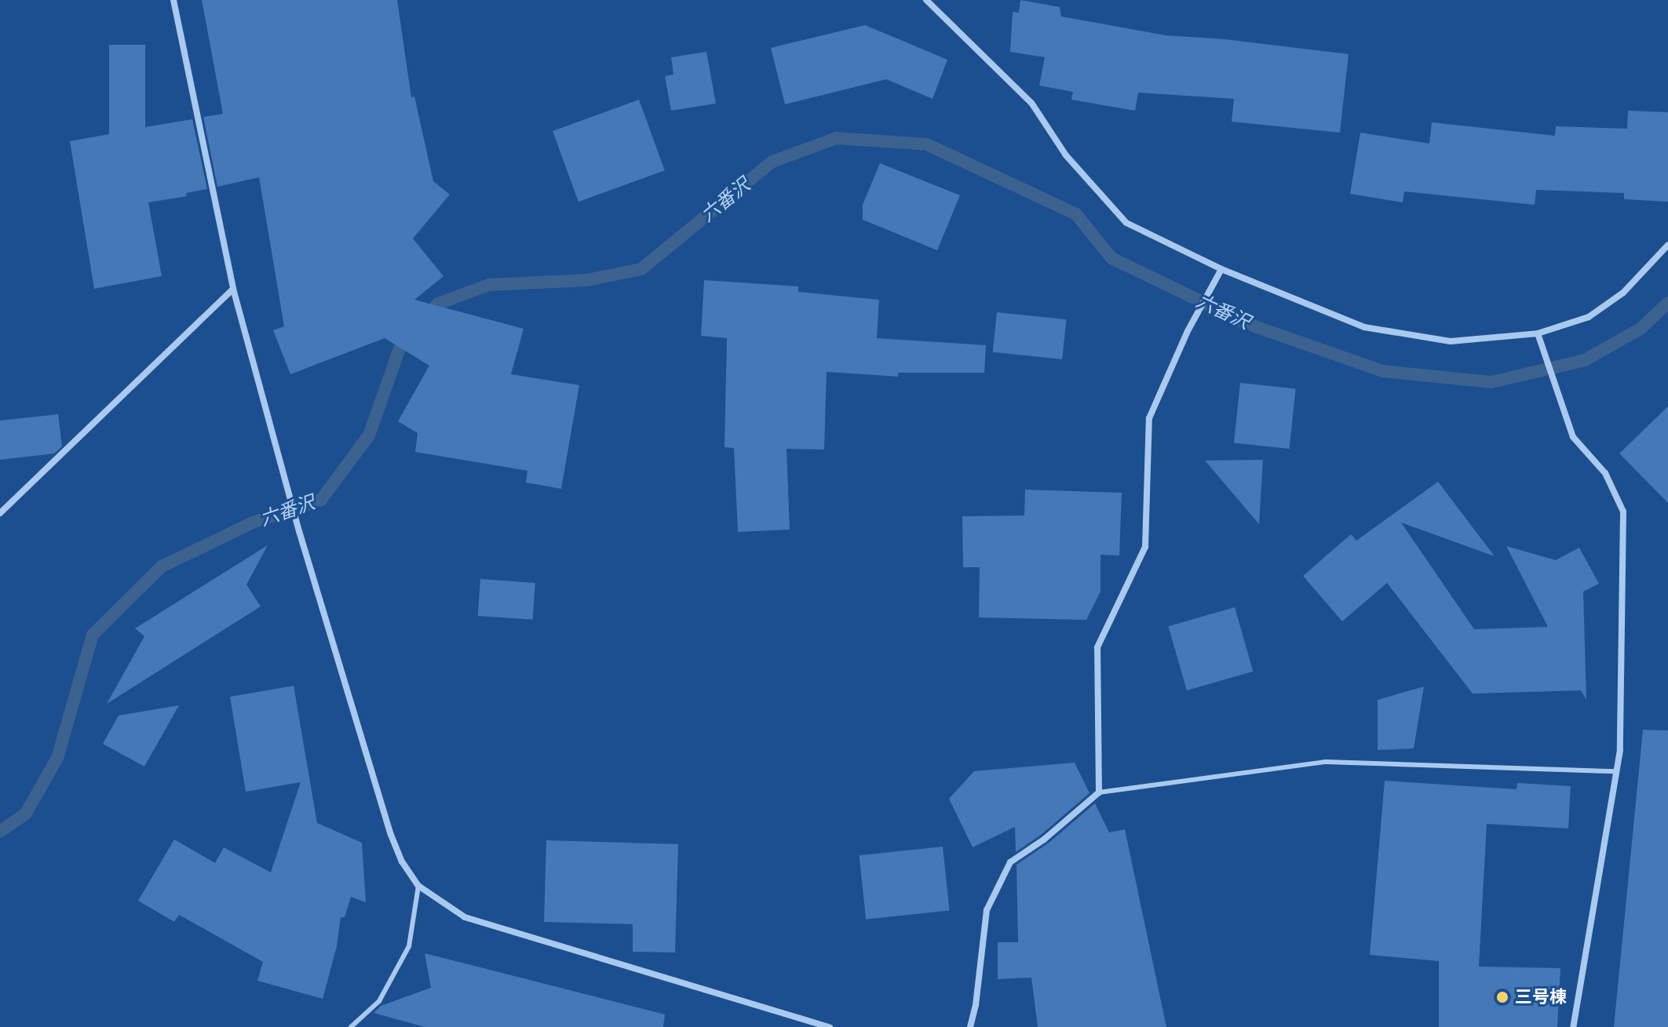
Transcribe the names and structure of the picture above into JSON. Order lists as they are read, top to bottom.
{
  "water": ["六番沢"],
  "places": ["三号棟"]
}
